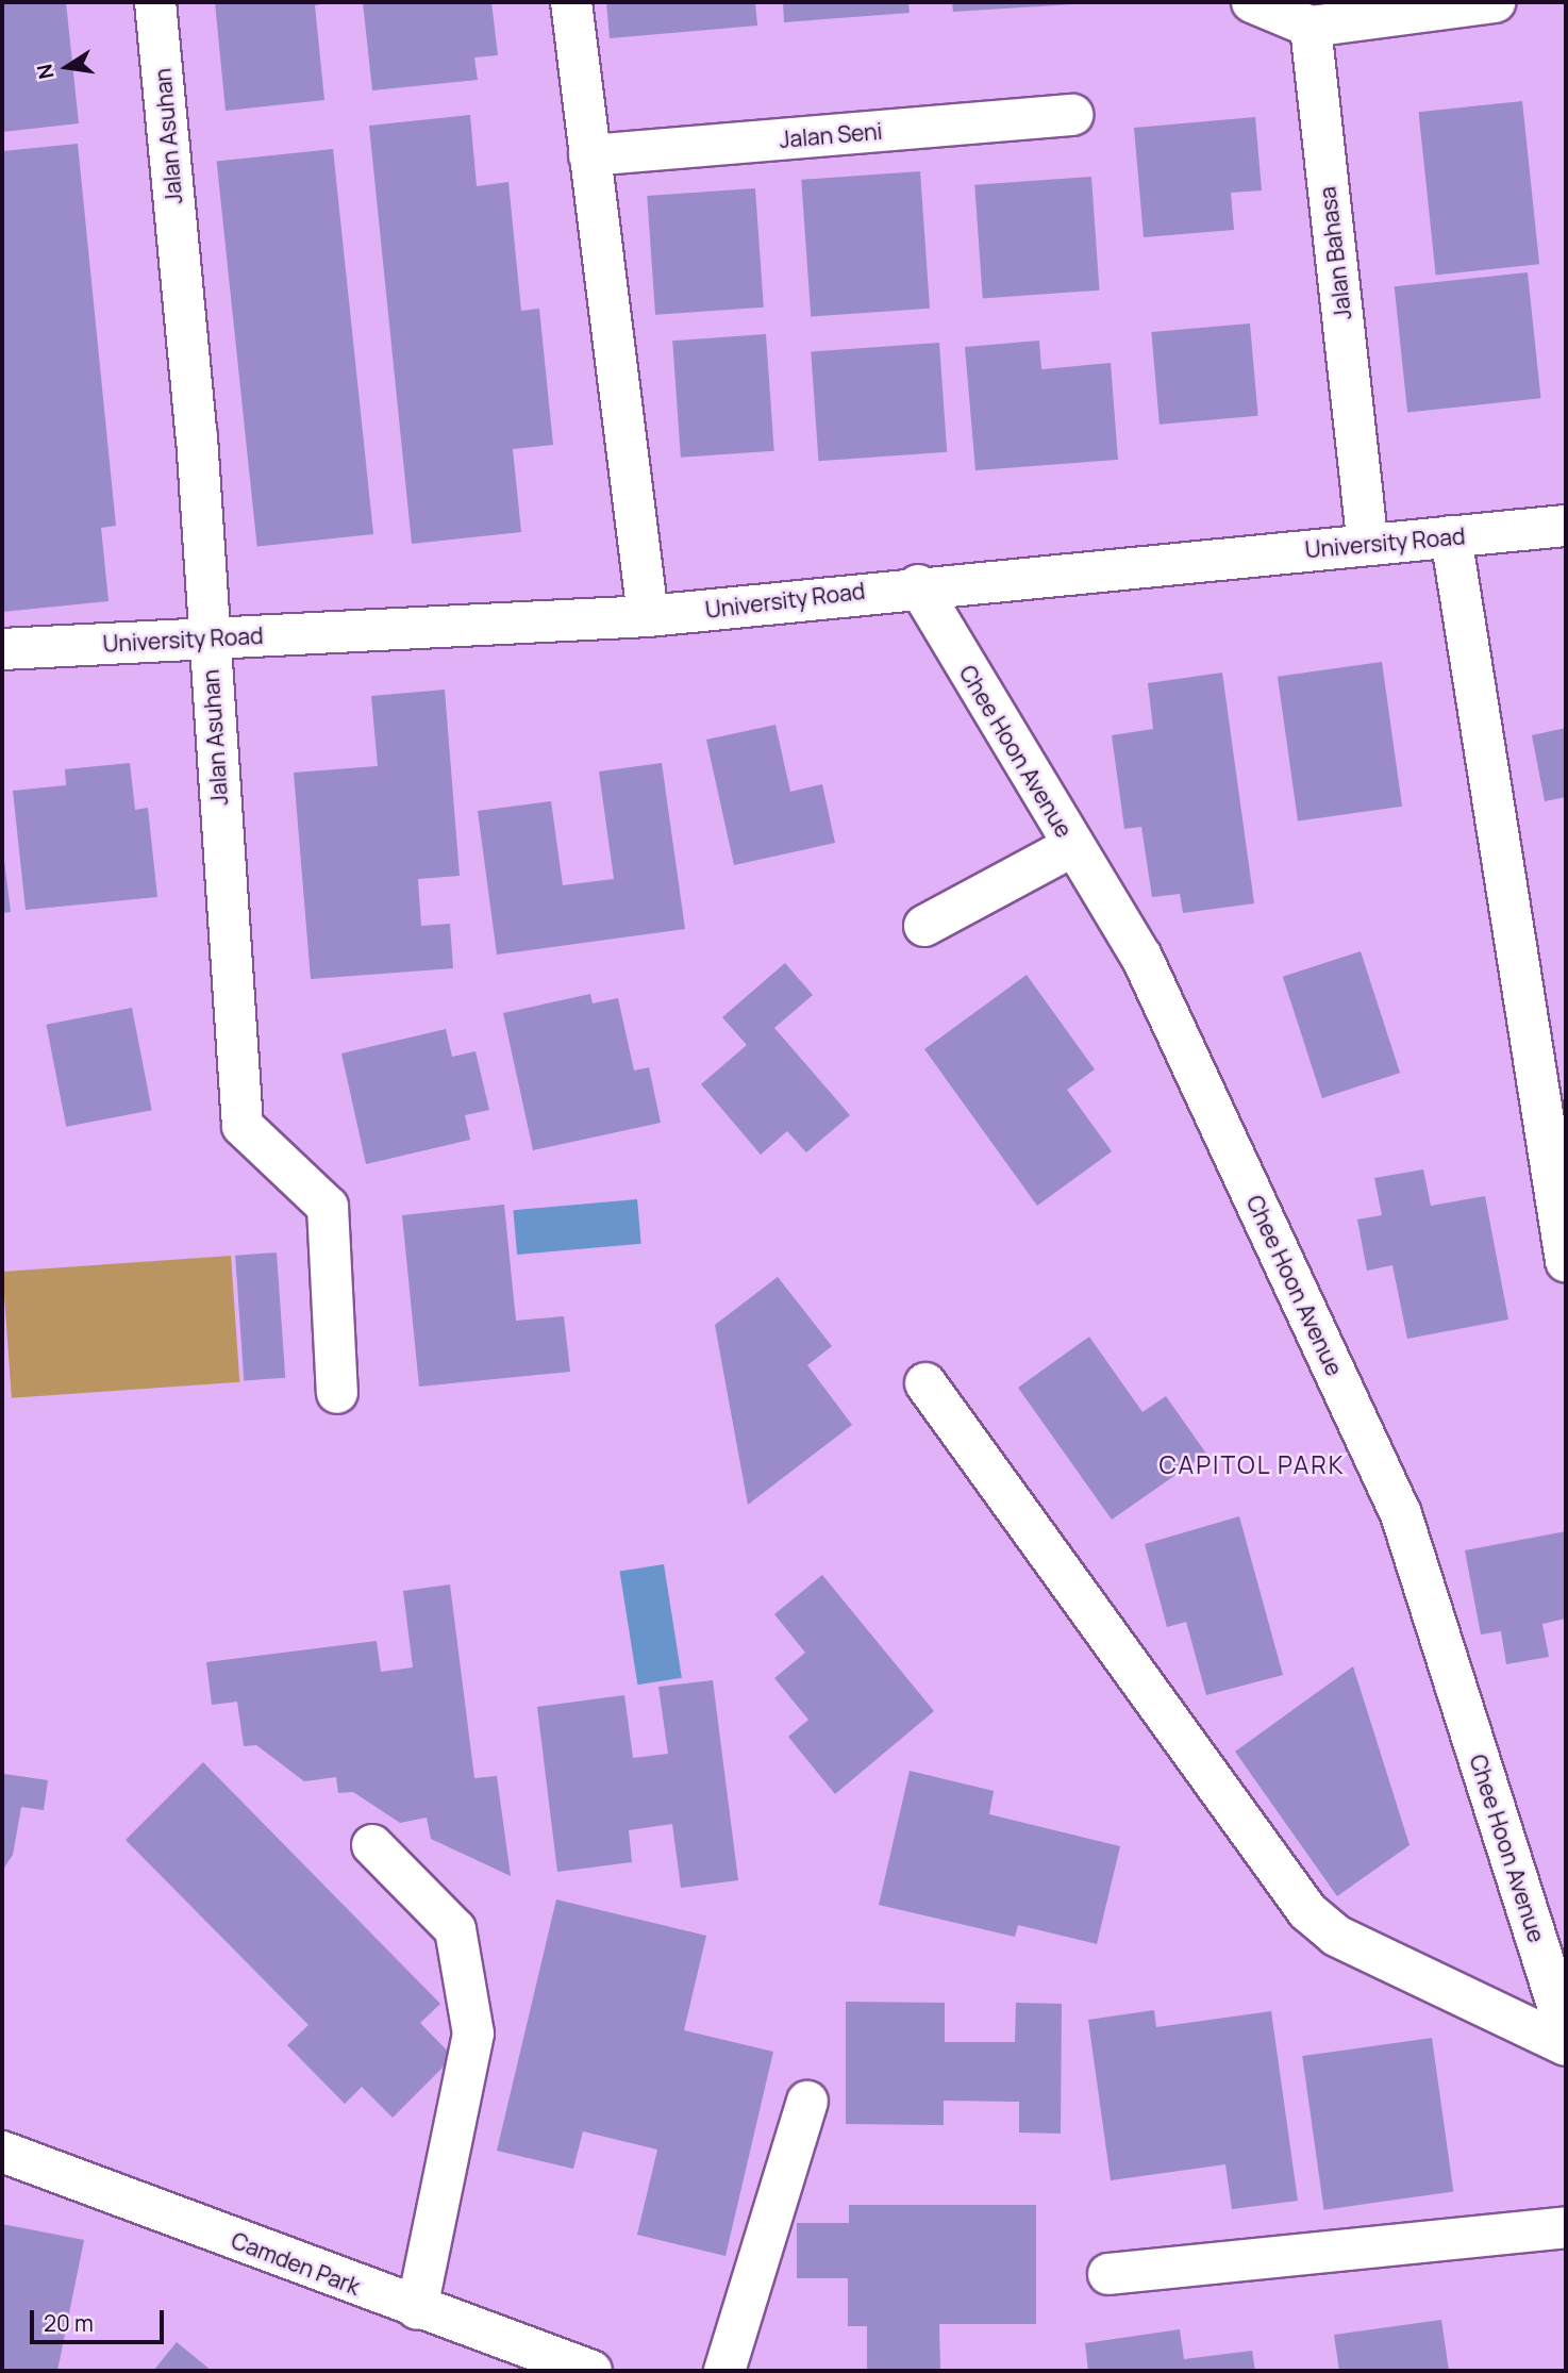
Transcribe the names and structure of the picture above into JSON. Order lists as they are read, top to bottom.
{
  "streets": {
    "street": [
      "Jalan Seni",
      "Jalan Asuhan",
      "Jalan Bahasa",
      "University Road",
      "Chee Hoon Avenue",
      "Camden Park"
    ]
  },
  "crossings": [
    ["Jalan Asuhan", "University Road"],
    ["Jalan Bahasa", "University Road"],
    ["University Road", "Chee Hoon Avenue"]
  ],
  "districts": ["CAPITOL PARK"],
  "scale_bar": "20 m",
  "north": "left"
}
